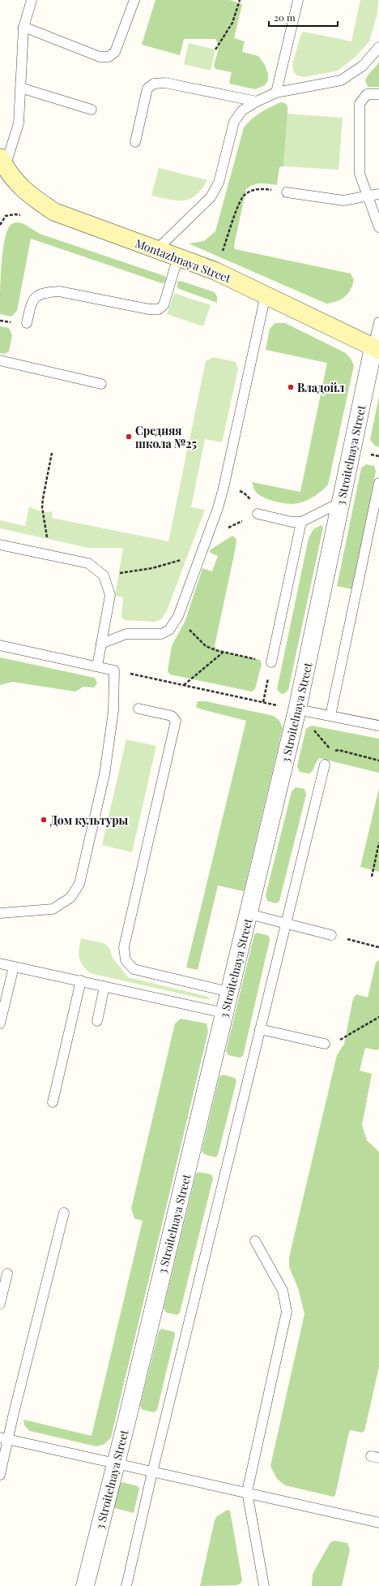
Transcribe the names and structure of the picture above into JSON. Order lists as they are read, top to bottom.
{
  "streets": {
    "main road": ["Montazhnaya Street"],
    "street": ["3 Stroitelnaya Street"]
  },
  "crossings": [
    ["Montazhnaya Street", "3 Stroitelnaya Street"]
  ],
  "places": ["Владойл", "Средняя школа №25", "Дом культуры"],
  "scale_bar": "20 m"
}
